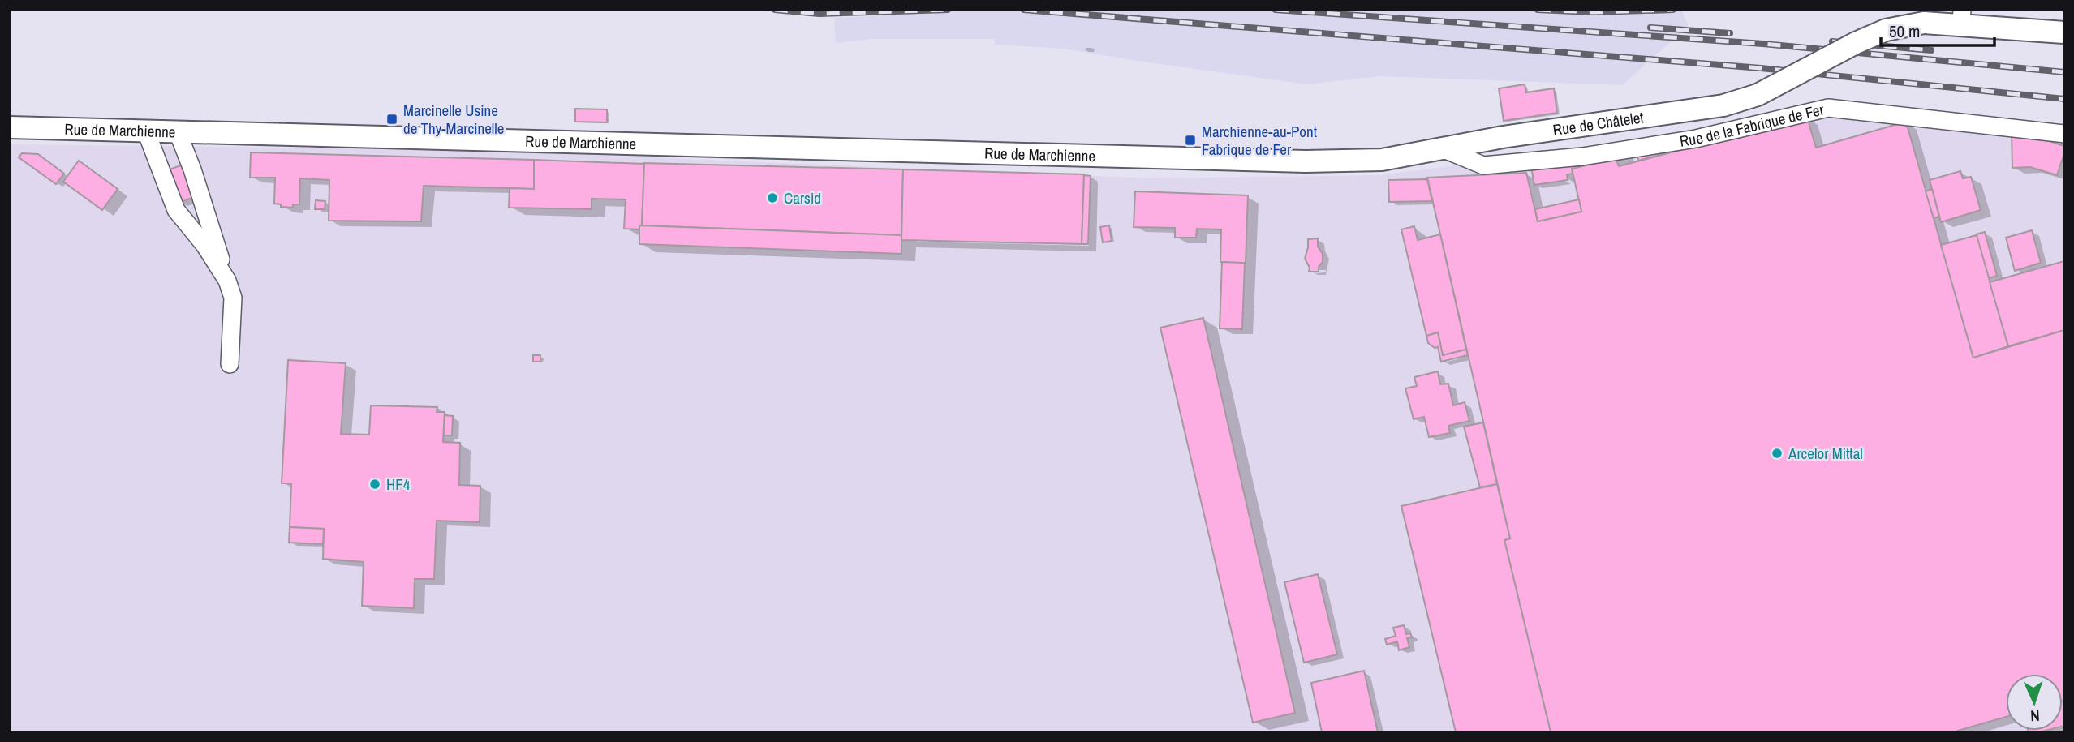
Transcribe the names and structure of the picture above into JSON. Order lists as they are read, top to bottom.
{
  "streets": {
    "main road": ["Rue de Châtelet", "Rue de Marchienne"],
    "street": ["Rue de la Fabrique de Fer"]
  },
  "crossings": [
    ["Rue de Châtelet", "Rue de la Fabrique de Fer"],
    ["Rue de Châtelet", "Rue de Marchienne"]
  ],
  "places": {
    "transit": ["Marcinelle Usine de Thy-Marcinelle", "Marchienne-au-Pont Fabrique de Fer"],
    "other": ["Carsid", "Arcelor Mittal", "HF4"]
  },
  "scale_bar": "50 m",
  "north": "bottom"
}
